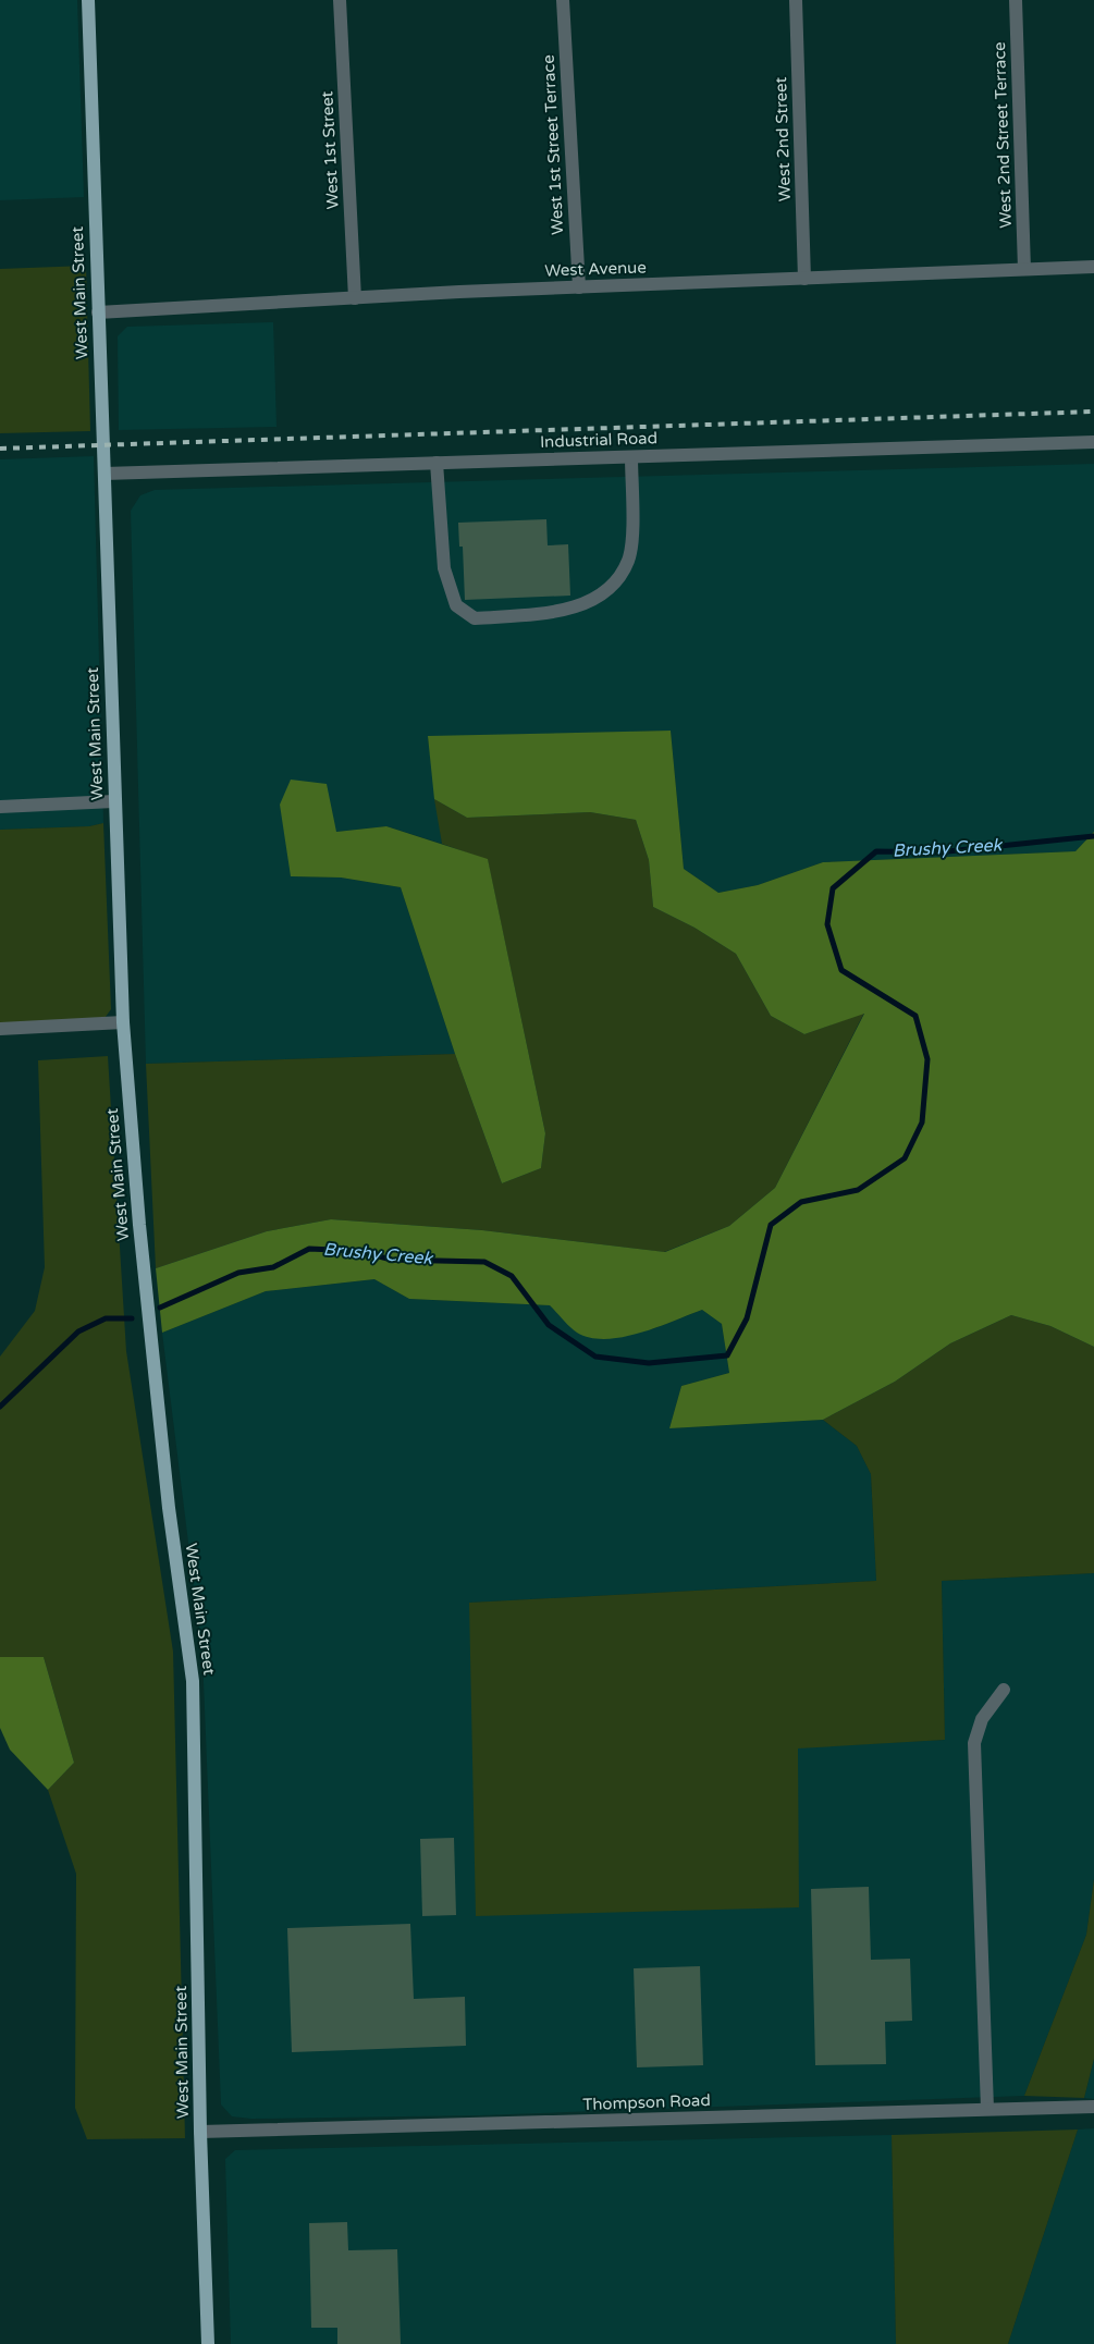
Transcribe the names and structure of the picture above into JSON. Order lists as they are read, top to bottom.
{
  "streets": {
    "main road": ["West Main Street"],
    "street": [
      "West 2nd Street Terrace",
      "West 2nd Street",
      "West 1st Street Terrace",
      "West 1st Street",
      "West Avenue",
      "Industrial Road",
      "Thompson Road"
    ]
  },
  "crossings": [
    ["West 2nd Street Terrace", "West Avenue"],
    ["West 2nd Street", "West Avenue"],
    ["West 1st Street Terrace", "West Avenue"],
    ["West 1st Street", "West Avenue"],
    ["West Avenue", "West Main Street"],
    ["West Main Street", "Industrial Road"],
    ["West Main Street", "Thompson Road"]
  ],
  "water": ["Brushy Creek"]
}
